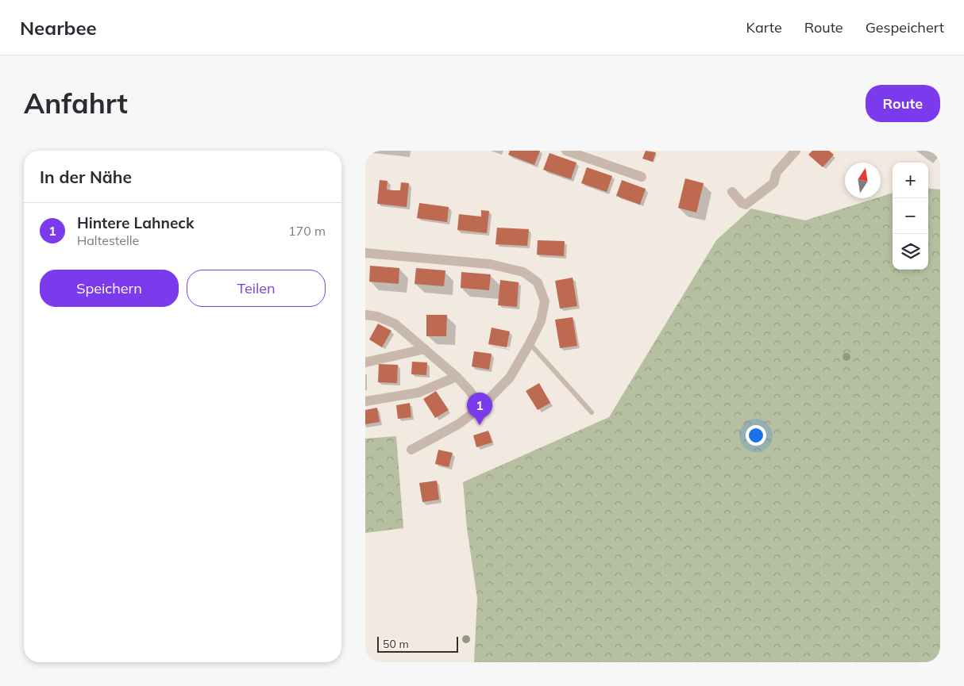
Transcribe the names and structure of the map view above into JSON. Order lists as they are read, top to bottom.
{
  "scale_bar": "50 m",
  "north": "top",
  "page": {
    "header": "Nearbee",
    "nav": ["Karte", "Route", "Gespeichert"],
    "buttons": [
      "Route",
      ["Speichern", "Teilen"]
    ],
    "title": "Anfahrt",
    "heading": "In der Nähe",
    "map_buttons": ["+", "−"],
    "list": [
      {
        "mark": "1",
        "name": "Hintere Lahneck",
        "note": "Haltestelle",
        "value": "170 m"
      }
    ],
    "pins": "1",
    "scale": "50 m"
  }
}
